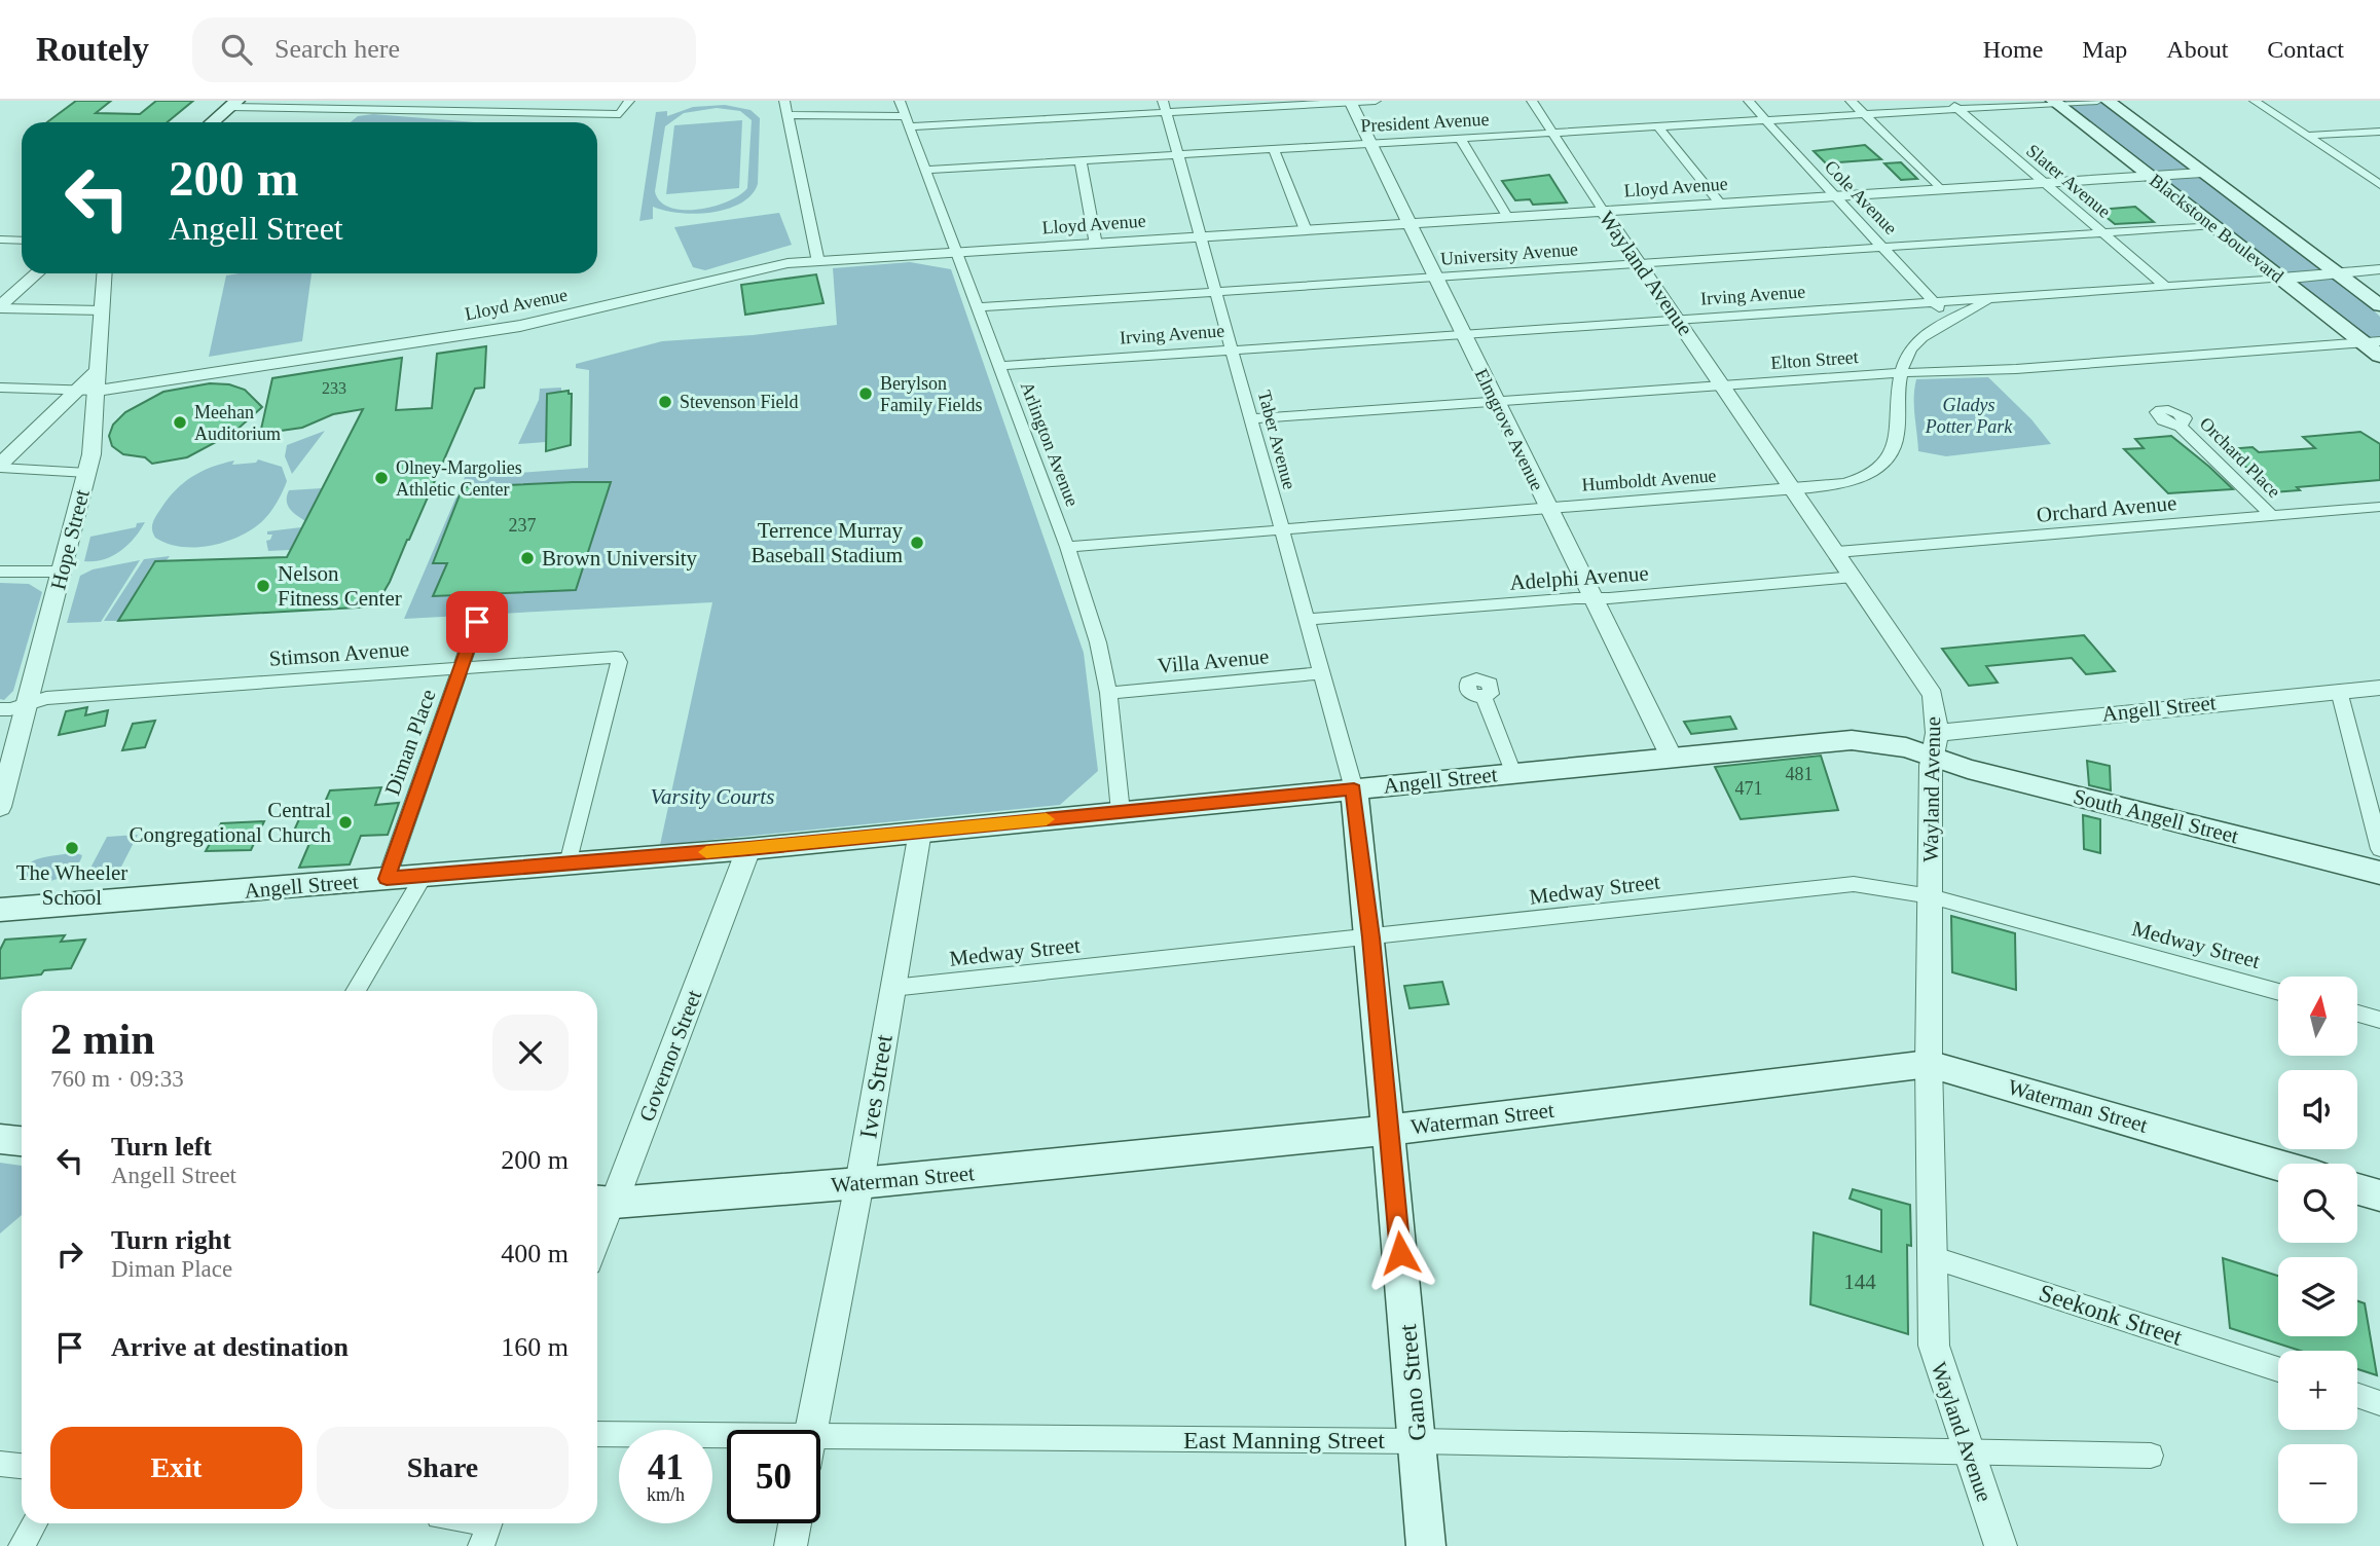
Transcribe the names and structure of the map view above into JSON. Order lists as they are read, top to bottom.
{
  "streets": {
    "main road": [
      "Blackstone Boulevard",
      "Angell Street",
      "South Angell Street",
      "Waterman Street",
      "Gano Street"
    ],
    "street": [
      "President Avenue",
      "Slater Avenue",
      "Lloyd Avenue",
      "Cole Avenue",
      "University Avenue",
      "Wayland Avenue",
      "Irving Avenue",
      "Elton Street",
      "Elmgrove Avenue",
      "Taber Avenue",
      "Arlington Avenue",
      "Orchard Place",
      "Humboldt Avenue",
      "Orchard Avenue",
      "Hope Street",
      "Adelphi Avenue",
      "Stimson Avenue",
      "Villa Avenue",
      "Diman Place",
      "Medway Street",
      "Governor Street",
      "Ives Street",
      "Seekonk Street",
      "East Manning Street"
    ]
  },
  "crossings": [
    ["President Avenue", "Slater Avenue"],
    ["President Avenue", "Cole Avenue"],
    ["President Avenue", "Blackstone Boulevard"],
    ["President Avenue", "Wayland Avenue"],
    ["President Avenue", "Elmgrove Avenue"],
    ["President Avenue", "Taber Avenue"],
    ["President Avenue", "Arlington Avenue"],
    ["Slater Avenue", "Lloyd Avenue"],
    ["Slater Avenue", "University Avenue"],
    ["Slater Avenue", "Irving Avenue"],
    ["Lloyd Avenue", "Cole Avenue"],
    ["Lloyd Avenue", "Blackstone Boulevard"],
    ["Lloyd Avenue", "Wayland Avenue"],
    ["Lloyd Avenue", "Elmgrove Avenue"],
    ["Lloyd Avenue", "Taber Avenue"],
    ["Lloyd Avenue", "Arlington Avenue"],
    ["Lloyd Avenue", "Hope Street"],
    ["Cole Avenue", "University Avenue"],
    ["Cole Avenue", "Irving Avenue"],
    ["Cole Avenue", "Humboldt Avenue"],
    ["Blackstone Boulevard", "University Avenue"],
    ["Blackstone Boulevard", "Irving Avenue"],
    ["Blackstone Boulevard", "Elton Street"],
    ["University Avenue", "Wayland Avenue"],
    ["University Avenue", "Elmgrove Avenue"],
    ["University Avenue", "Taber Avenue"],
    ["University Avenue", "Arlington Avenue"],
    ["Wayland Avenue", "Irving Avenue"],
    ["Wayland Avenue", "Elton Street"],
    ["Wayland Avenue", "Humboldt Avenue"],
    ["Wayland Avenue", "Orchard Avenue"],
    ["Wayland Avenue", "Adelphi Avenue"],
    ["Wayland Avenue", "Angell Street"],
    ["Wayland Avenue", "South Angell Street"],
    ["Wayland Avenue", "Medway Street"],
    ["Wayland Avenue", "Waterman Street"],
    ["Wayland Avenue", "Seekonk Street"],
    ["Wayland Avenue", "East Manning Street"],
    ["Irving Avenue", "Elmgrove Avenue"],
    ["Irving Avenue", "Taber Avenue"],
    ["Irving Avenue", "Arlington Avenue"],
    ["Irving Avenue", "Humboldt Avenue"],
    ["Elton Street", "Elmgrove Avenue"],
    ["Elton Street", "Taber Avenue"],
    ["Elton Street", "Humboldt Avenue"],
    ["Elmgrove Avenue", "Humboldt Avenue"],
    ["Elmgrove Avenue", "Adelphi Avenue"],
    ["Elmgrove Avenue", "Angell Street"],
    ["Taber Avenue", "Humboldt Avenue"],
    ["Taber Avenue", "Adelphi Avenue"],
    ["Taber Avenue", "Villa Avenue"],
    ["Taber Avenue", "Angell Street"],
    ["Taber Avenue", "Gano Street"],
    ["Arlington Avenue", "Humboldt Avenue"],
    ["Arlington Avenue", "Villa Avenue"],
    ["Arlington Avenue", "Angell Street"],
    ["Orchard Place", "Orchard Avenue"],
    ["Hope Street", "Stimson Avenue"],
    ["Stimson Avenue", "Angell Street"],
    ["Stimson Avenue", "Diman Place"],
    ["Angell Street", "Diman Place"],
    ["Angell Street", "South Angell Street"],
    ["Angell Street", "Governor Street"],
    ["Angell Street", "Ives Street"],
    ["Angell Street", "Gano Street"],
    ["Medway Street", "Ives Street"],
    ["Medway Street", "Gano Street"],
    ["Governor Street", "Waterman Street"],
    ["Ives Street", "Waterman Street"],
    ["Waterman Street", "Gano Street"],
    ["Gano Street", "East Manning Street"]
  ],
  "parks": ["Gladys Potter Park", "Varsity Courts"],
  "places": [
    "Berylson Family Fields",
    "Stevenson Field",
    "Meehan Auditorium",
    "Olney-Margolies Athletic Center",
    "Terrence Murray Baseball Stadium",
    "Brown University",
    "Nelson Fitness Center",
    "Central Congregational Church",
    "The Wheeler School"
  ],
  "house_numbers": [
    "233",
    "237",
    "481",
    "471",
    "144"
  ],
  "north": "top",
  "page": {
    "header": "Routely",
    "search": "Search here",
    "nav": [
      "Home",
      "Map",
      "About",
      "Contact"
    ],
    "turn": ["200 m", "Angell Street"],
    "map_buttons": ["+", "−"],
    "heading": ["2 min", "760 m · 09:33"],
    "list": [
      {
        "name": "Turn left",
        "note": "Angell Street",
        "value": "200 m"
      },
      {
        "name": "Turn right",
        "note": "Diman Place",
        "value": "400 m"
      },
      {
        "name": "Arrive at destination",
        "value": "160 m"
      }
    ],
    "buttons": ["Exit", "Share"],
    "speed": "41 km/h",
    "limit": "50"
  }
}
